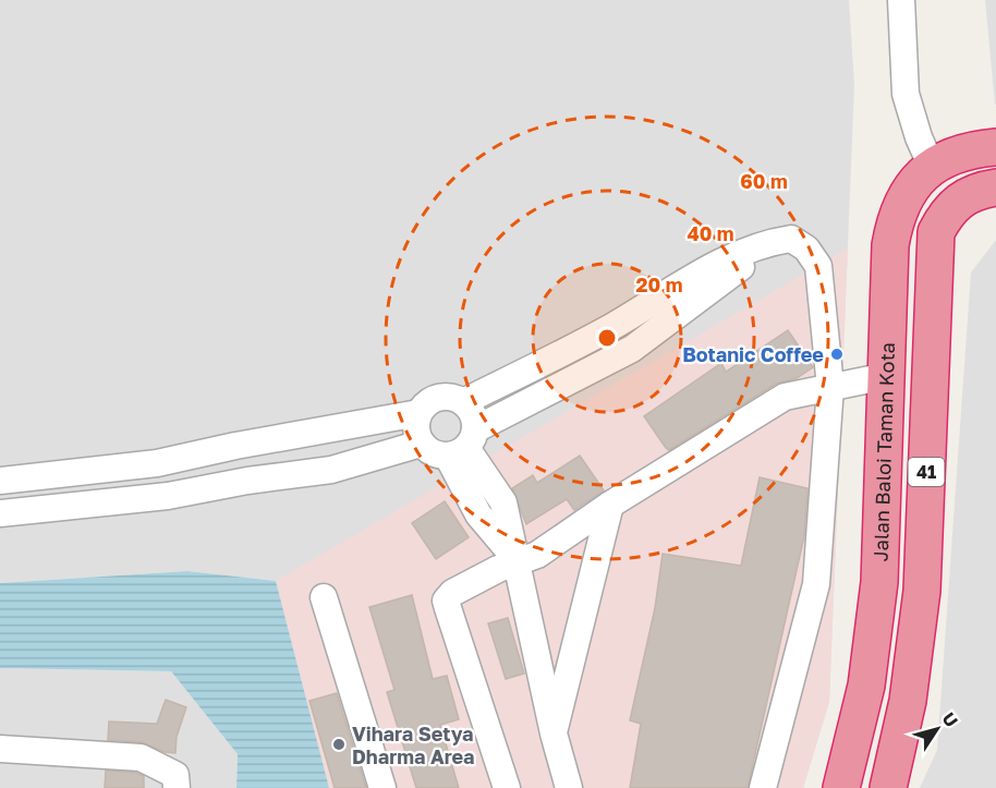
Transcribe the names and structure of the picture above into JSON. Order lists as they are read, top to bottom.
{
  "streets": {
    "highway": ["Jalan Baloi Taman Kota", "41"]
  },
  "places": ["Botanic Coffee", "Vihara Setya Dharma Area"],
  "north": "top right",
  "rings": ["60 m", "40 m", "20 m"]
}
